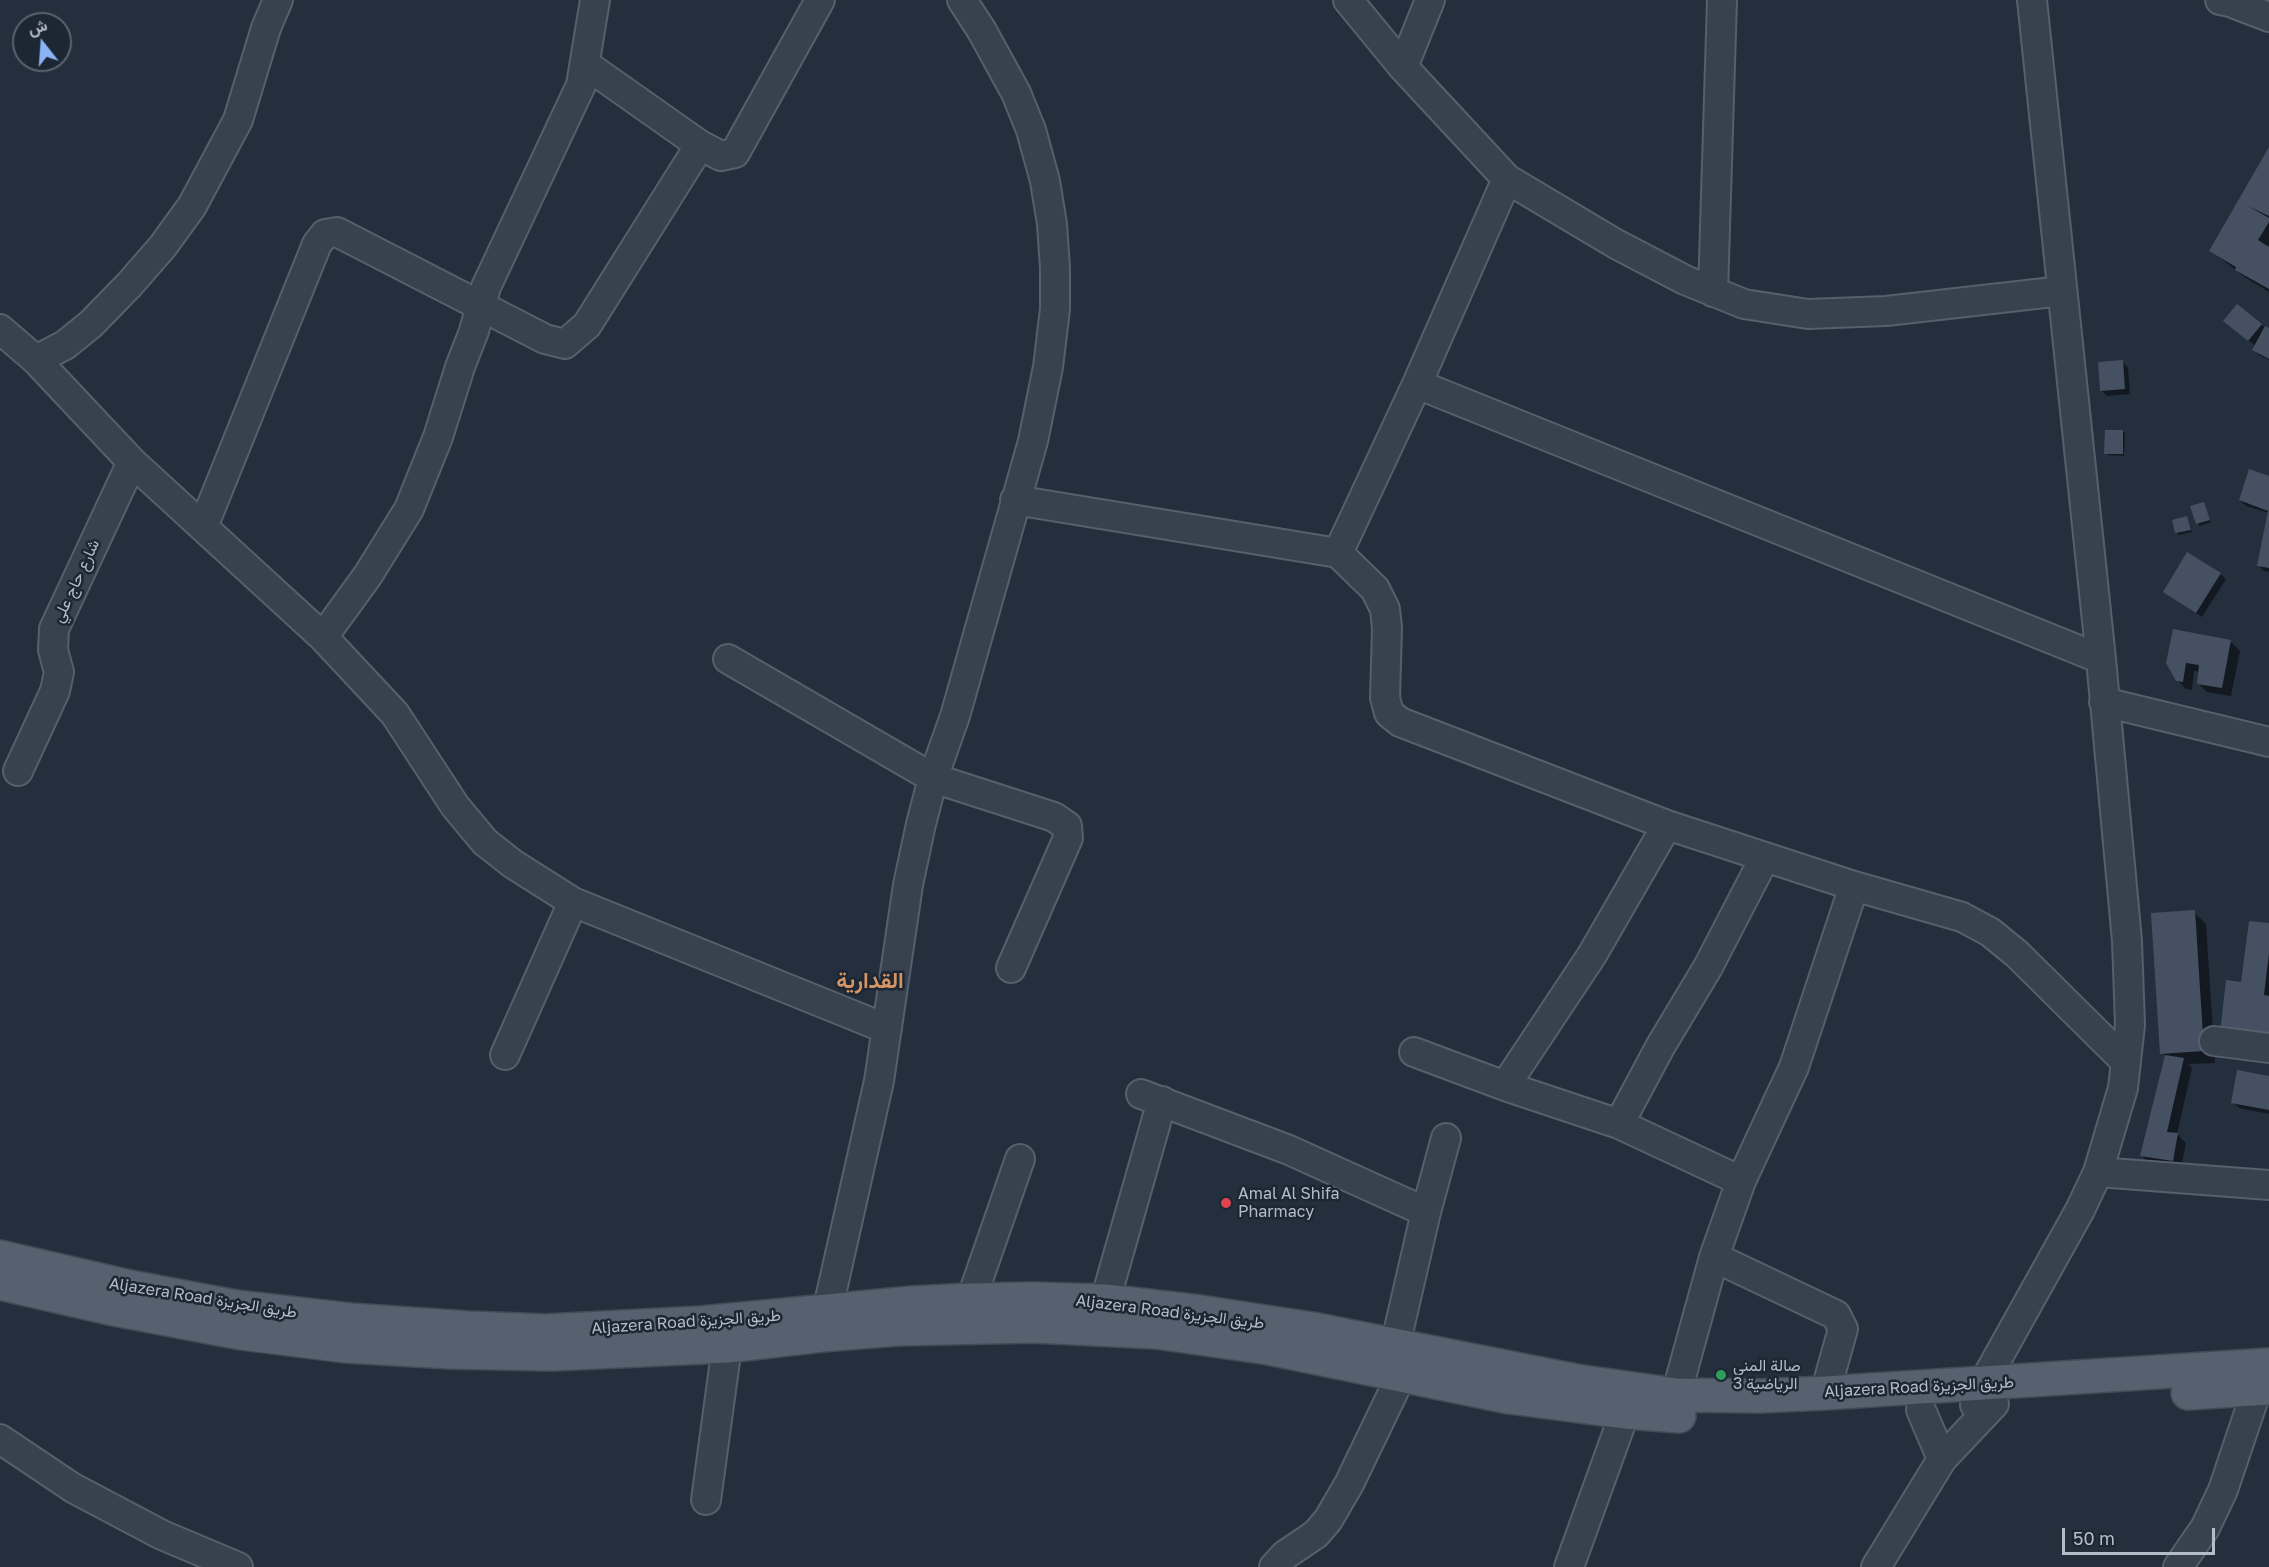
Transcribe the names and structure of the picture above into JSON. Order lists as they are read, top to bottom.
{
  "streets": {
    "main road": ["Aljazera Road طريق الجزيزة"],
    "street": ["شارع حاج علي"]
  },
  "districts": ["القدارية"],
  "places": ["Amal Al Shifa Pharmacy", "صالة المنى الرياضية 3"],
  "scale_bar": "50 m",
  "north": "top"
}
